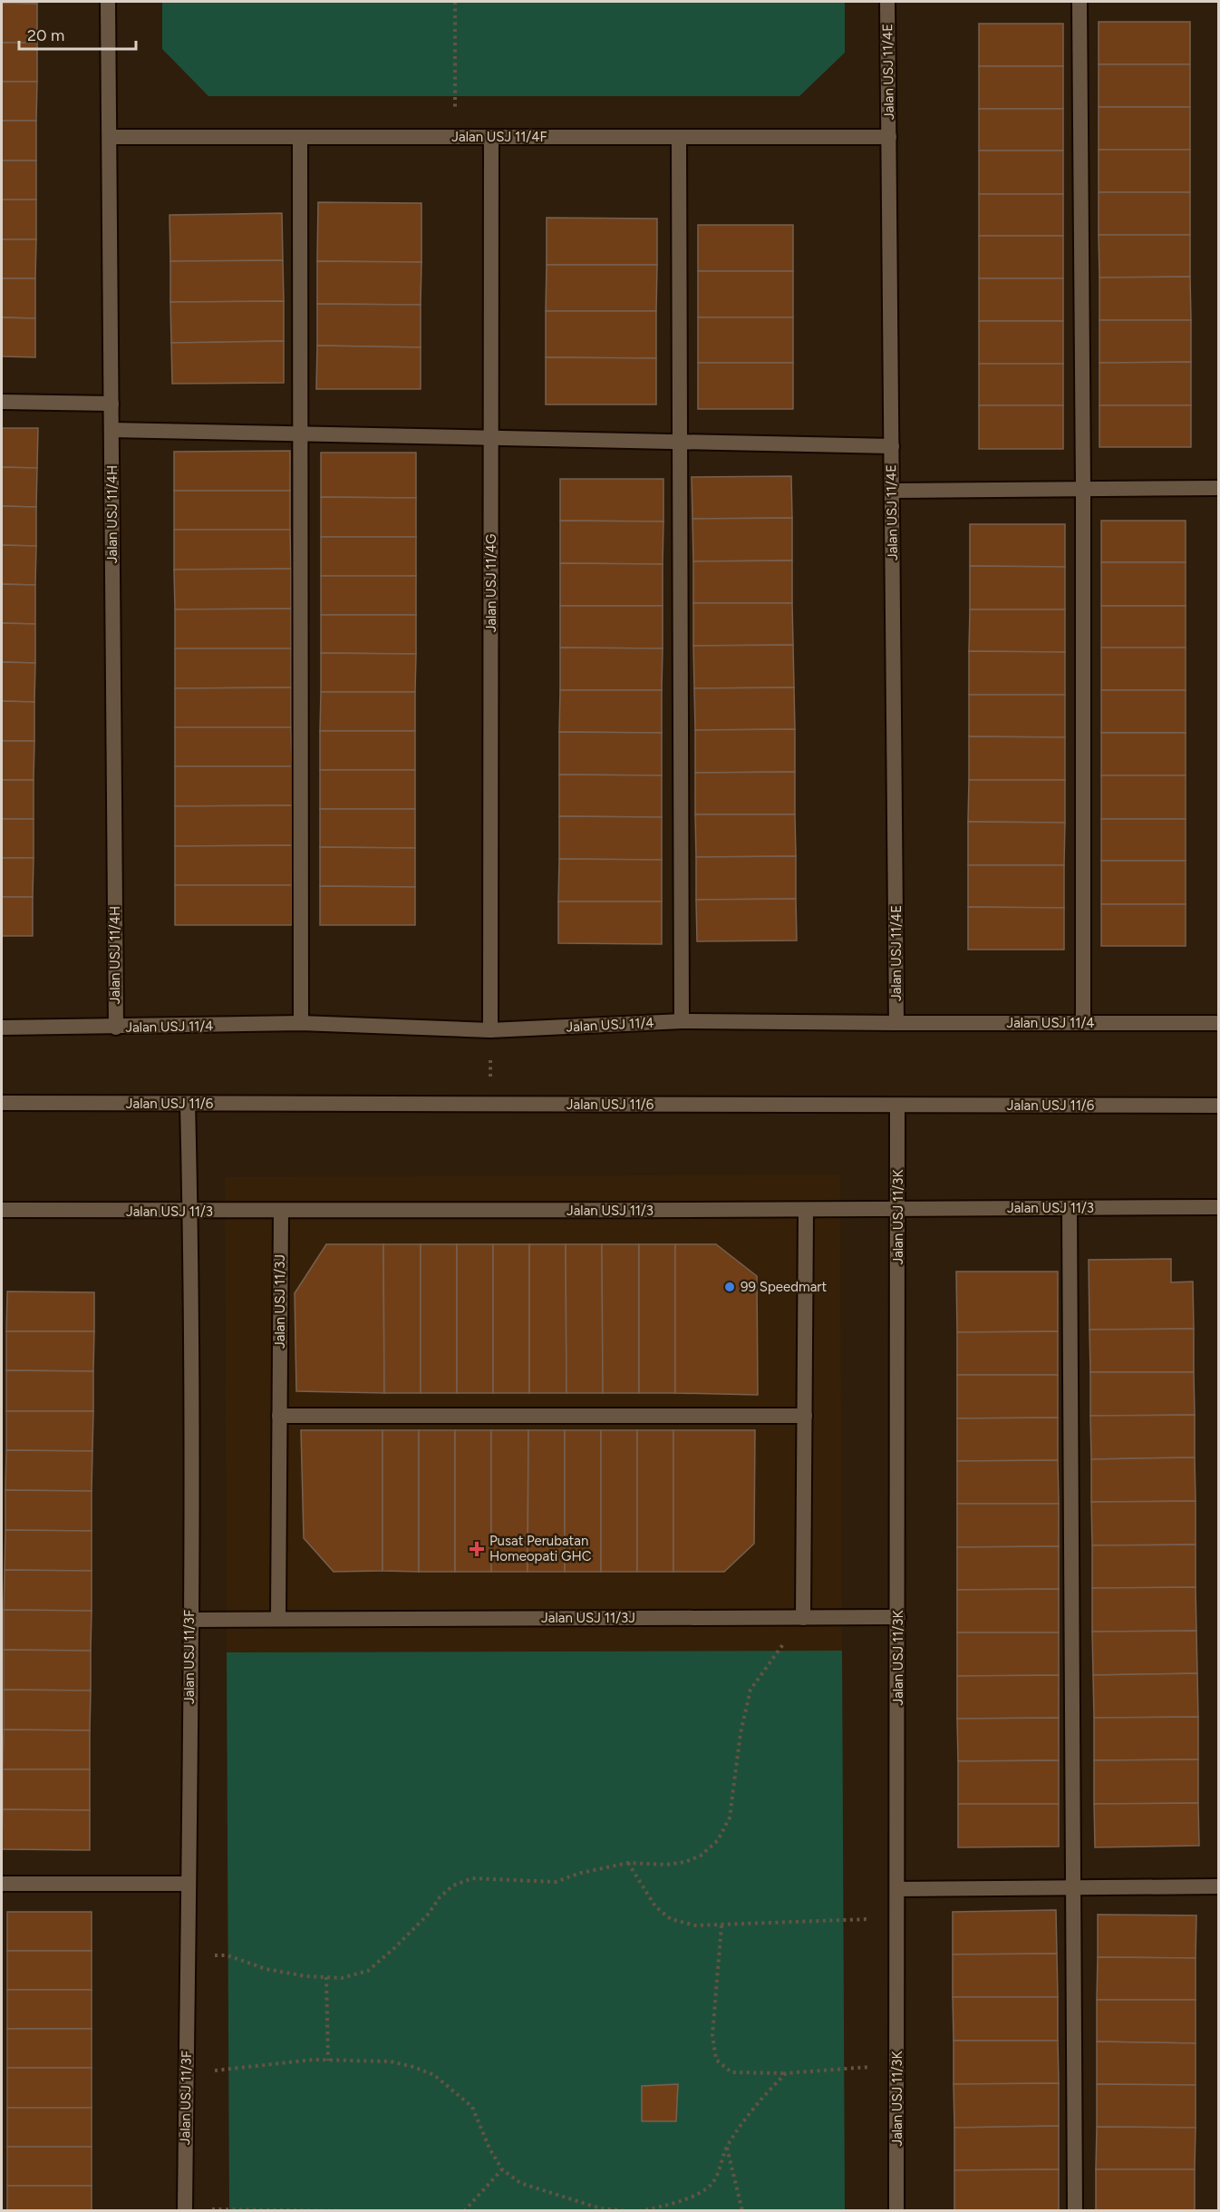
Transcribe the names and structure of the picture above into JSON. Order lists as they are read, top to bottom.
{
  "streets": {
    "street": [
      "Jalan USJ 11/4E",
      "Jalan USJ 11/4F",
      "Jalan USJ 11/4H",
      "Jalan USJ 11/4G",
      "Jalan USJ 11/4",
      "Jalan USJ 11/6",
      "Jalan USJ 11/3",
      "Jalan USJ 11/3K",
      "Jalan USJ 11/3J",
      "Jalan USJ 11/3F"
    ]
  },
  "crossings": [
    ["Jalan USJ 11/4E", "Jalan USJ 11/4F"],
    ["Jalan USJ 11/4E", "Jalan USJ 11/4"],
    ["Jalan USJ 11/4F", "Jalan USJ 11/4H"],
    ["Jalan USJ 11/4F", "Jalan USJ 11/4G"],
    ["Jalan USJ 11/4H", "Jalan USJ 11/4"],
    ["Jalan USJ 11/4G", "Jalan USJ 11/4"],
    ["Jalan USJ 11/6", "Jalan USJ 11/3K"],
    ["Jalan USJ 11/6", "Jalan USJ 11/3F"],
    ["Jalan USJ 11/3", "Jalan USJ 11/3K"],
    ["Jalan USJ 11/3", "Jalan USJ 11/3J"],
    ["Jalan USJ 11/3", "Jalan USJ 11/3F"],
    ["Jalan USJ 11/3K", "Jalan USJ 11/3J"],
    ["Jalan USJ 11/3J", "Jalan USJ 11/3F"]
  ],
  "places": {
    "other": ["99 Speedmart"],
    "health": ["Pusat Perubatan Homeopati GHC"]
  },
  "scale_bar": "20 m"
}
